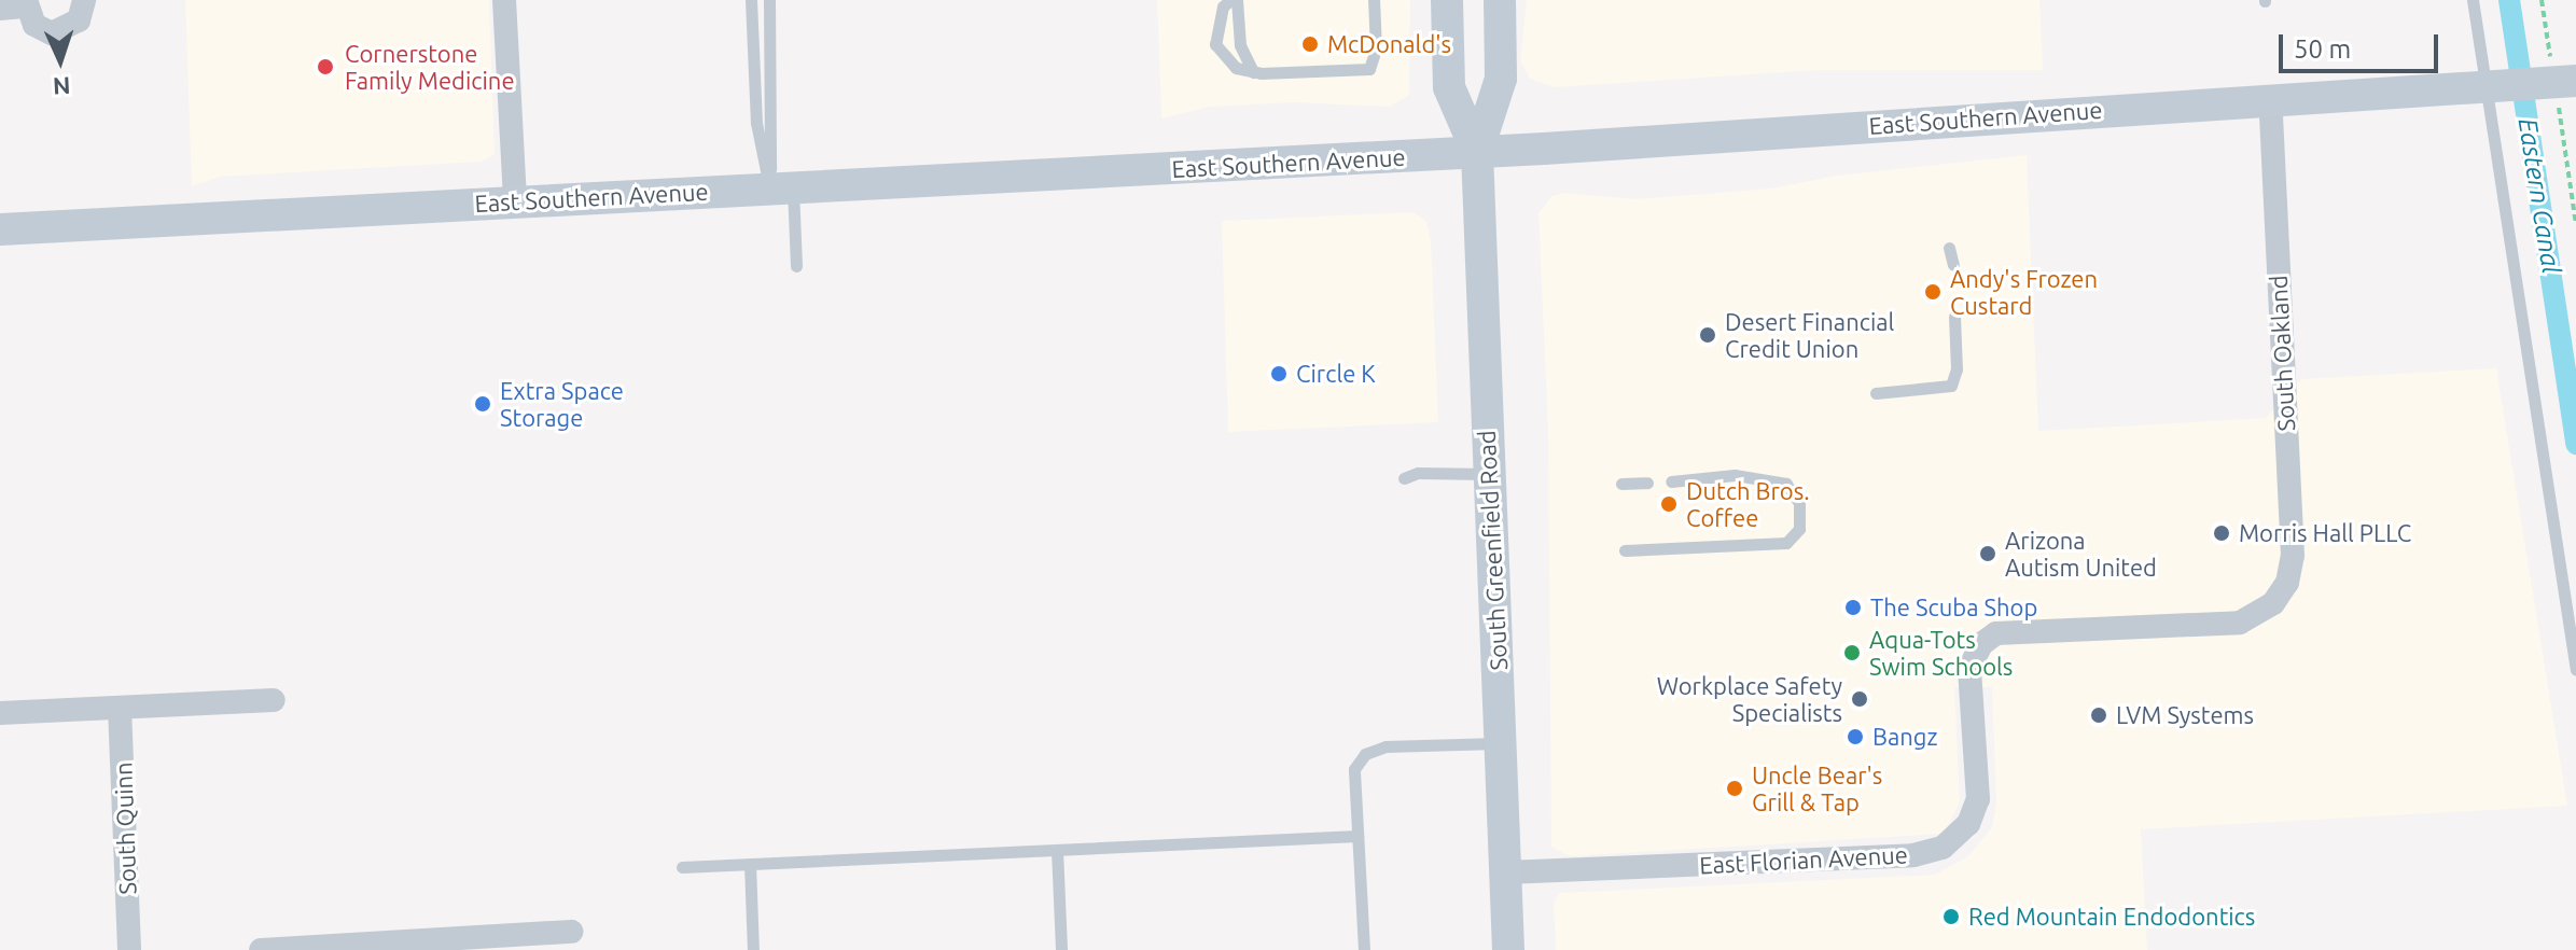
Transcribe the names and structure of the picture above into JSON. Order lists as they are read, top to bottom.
{
  "streets": {
    "main road": ["East Southern Avenue", "South Greenfield Road"],
    "street": ["South Oakland", "South Quinn", "East Florian Avenue"]
  },
  "crossings": [
    ["East Southern Avenue", "South Oakland"],
    ["East Southern Avenue", "South Greenfield Road"],
    ["South Oakland", "East Florian Avenue"],
    ["South Greenfield Road", "East Florian Avenue"]
  ],
  "water": ["Eastern Canal"],
  "places": [
    "McDonald's",
    "Cornerstone Family Medicine",
    "Andy's Frozen Custard",
    "Desert Financial Credit Union",
    "Circle K",
    "Extra Space Storage",
    "Dutch Bros. Coffee",
    "Morris Hall PLLC",
    "Arizona Autism United",
    "The Scuba Shop",
    "Aqua-Tots Swim Schools",
    "Workplace Safety Specialists",
    "LVM Systems",
    "Bangz",
    "Uncle Bear's Grill & Tap",
    "Red Mountain Endodontics"
  ],
  "scale_bar": "50 m",
  "north": "bottom"
}
